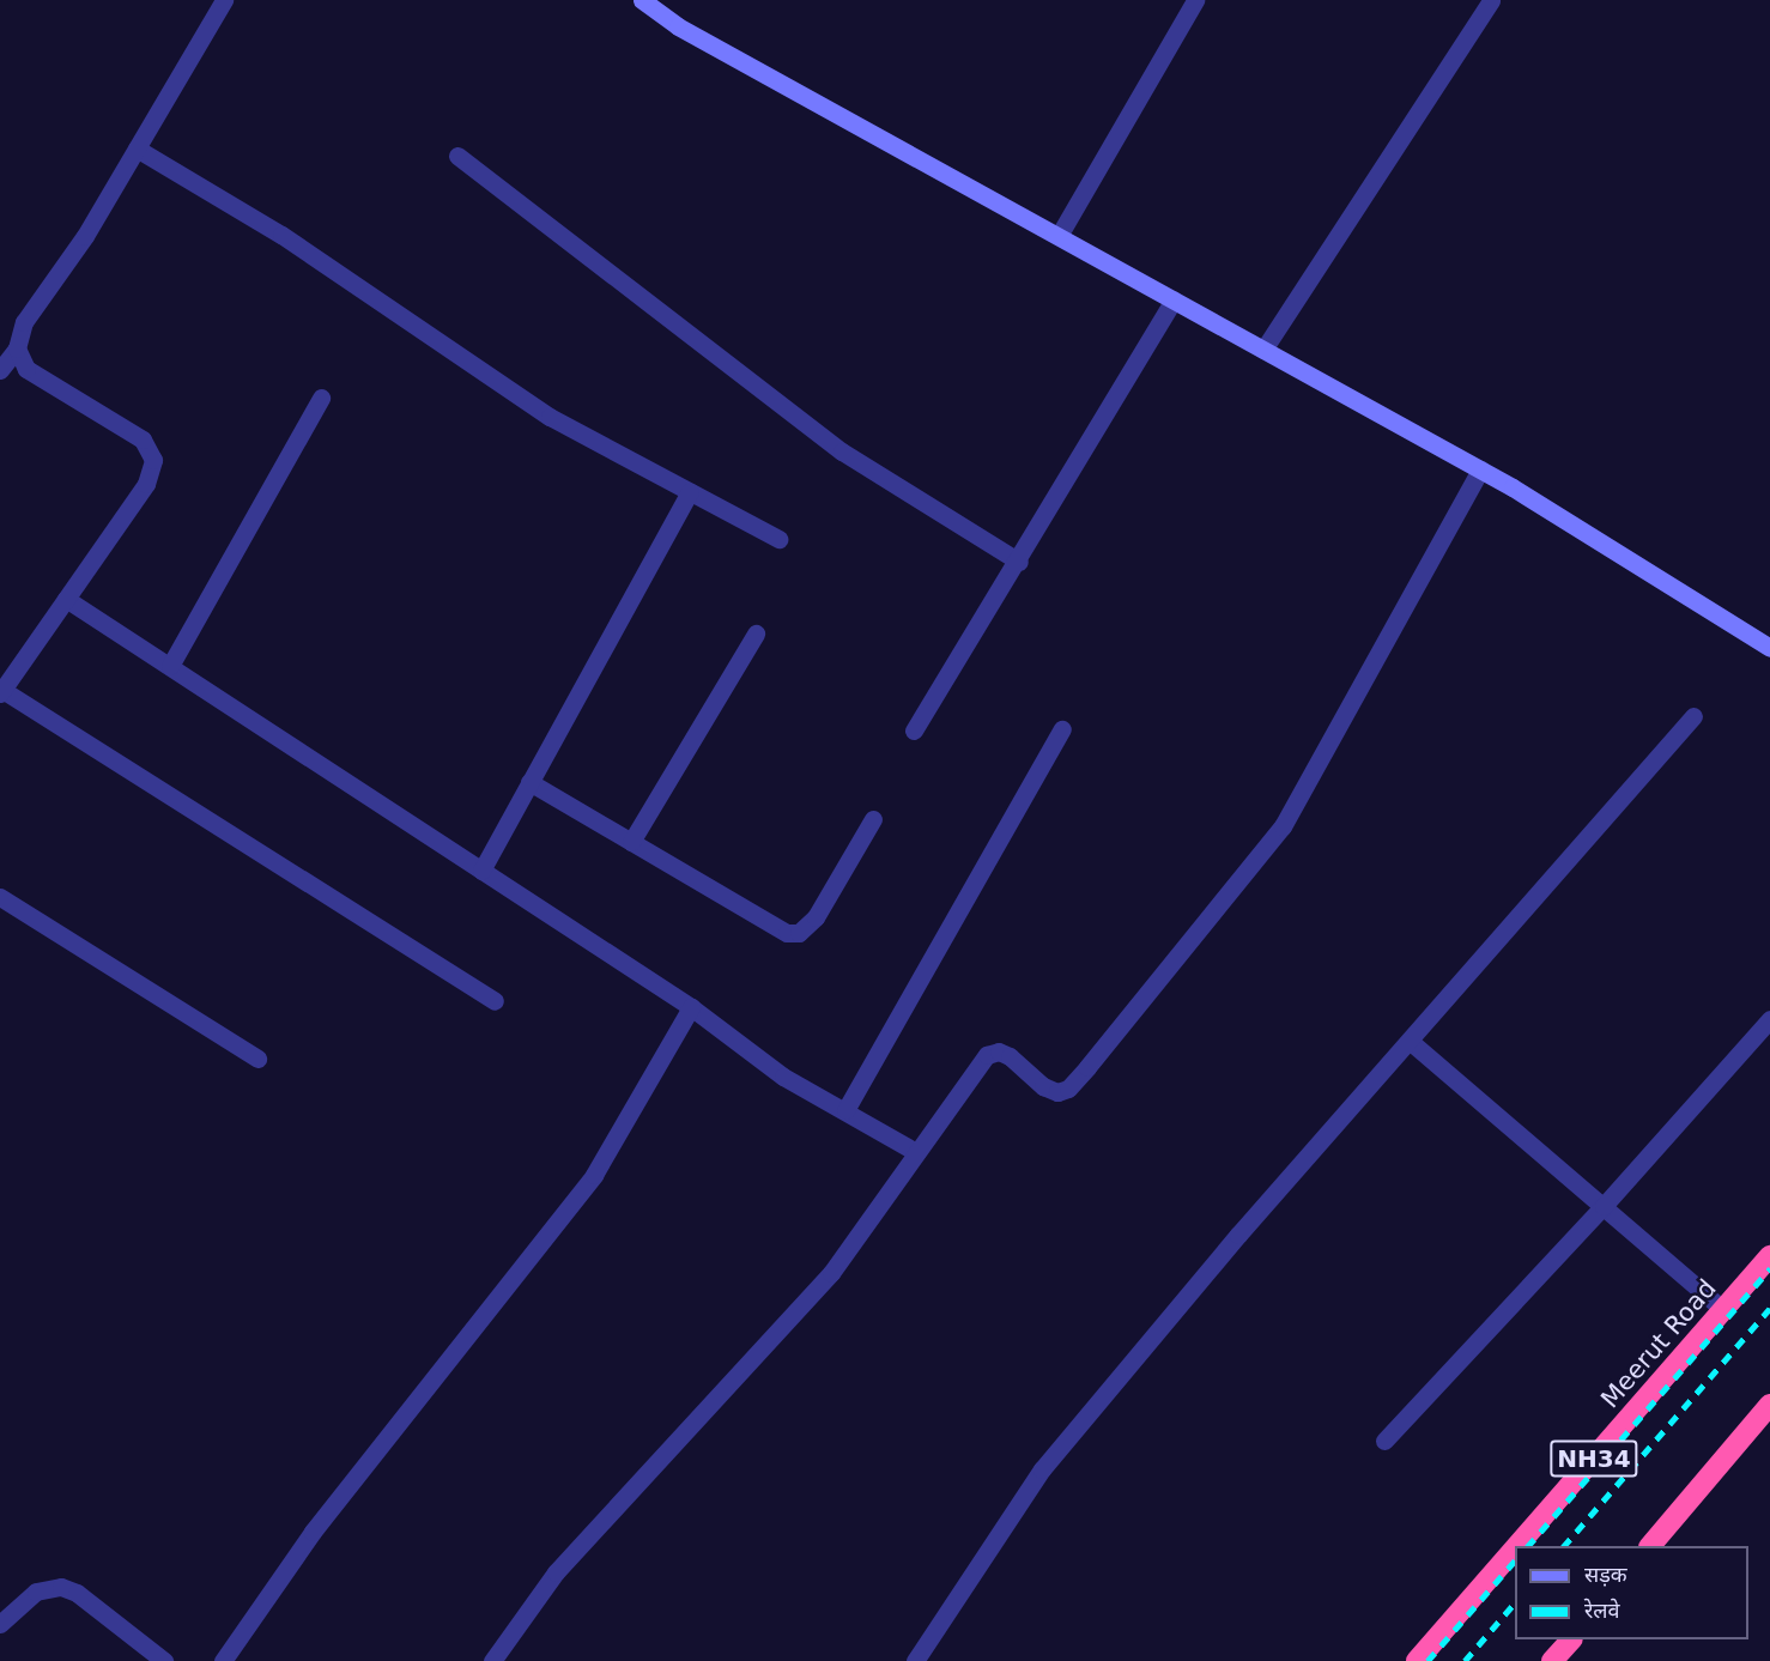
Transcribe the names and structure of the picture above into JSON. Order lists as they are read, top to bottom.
{
  "streets": {
    "highway": ["Meerut Road", "NH34"]
  },
  "legend": ["सड़क", "रेलवे"]
}
